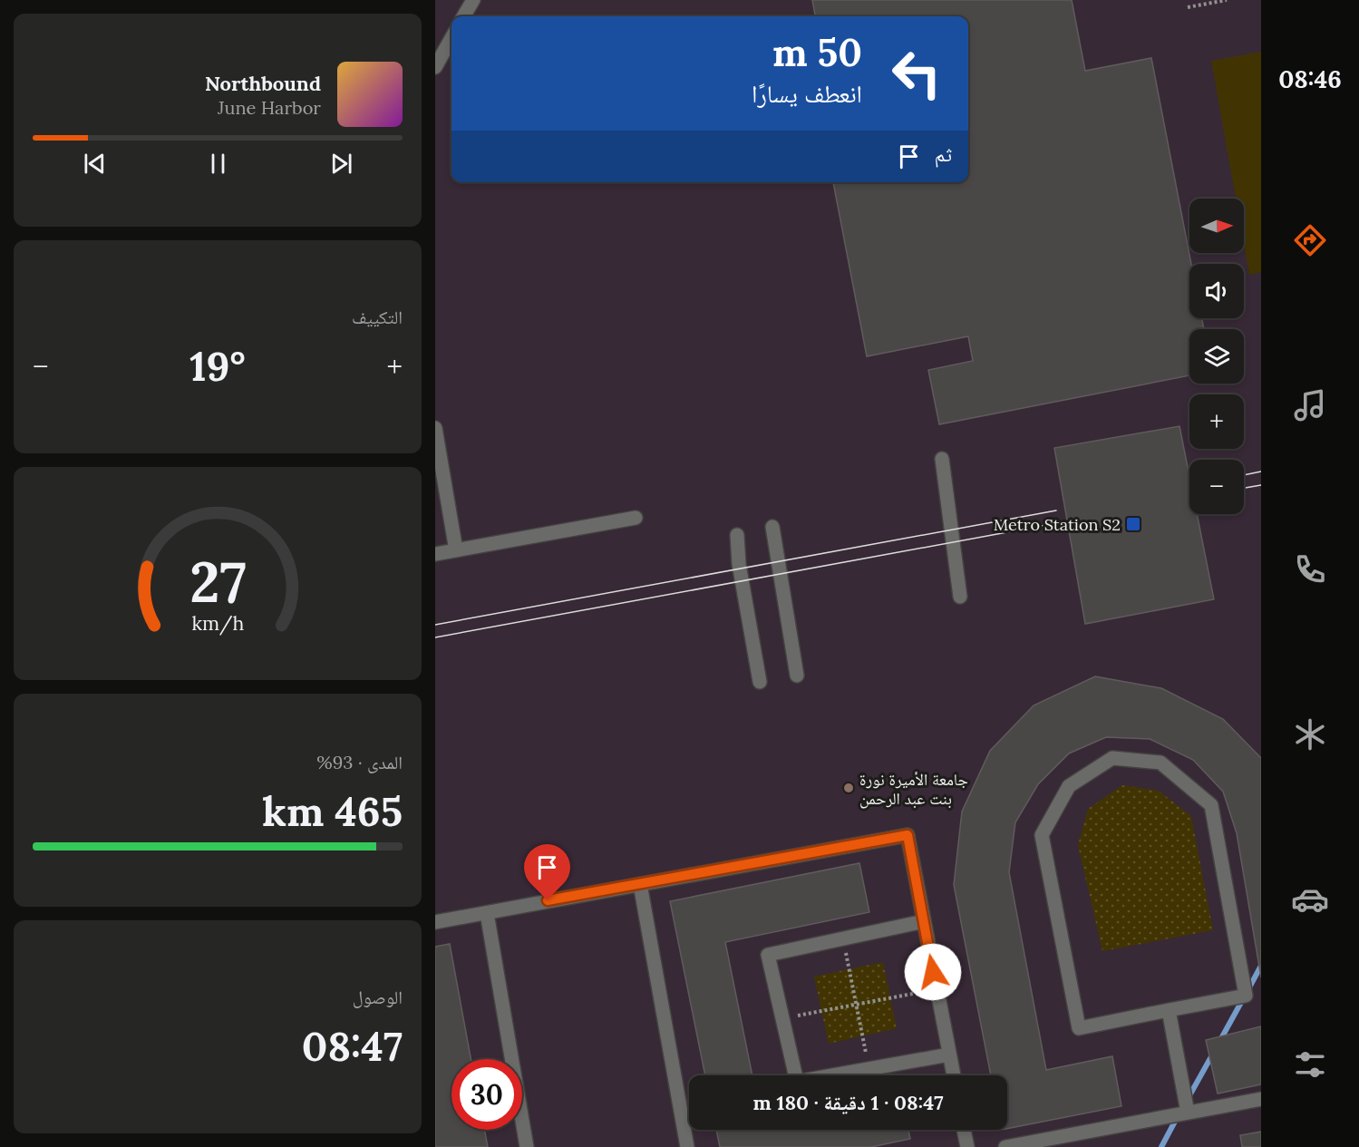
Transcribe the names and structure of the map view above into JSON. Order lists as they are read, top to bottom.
{
  "places": {
    "transit": ["Metro Station S2"],
    "other": ["جامعة الأميرة نورة بنت عبد الرحمن"]
  },
  "north": "right",
  "page": {
    "tabs": "08:46",
    "turn": ["50 m", "انعطف يسارًا"],
    "song": ["Northbound", "June Harbor"],
    "then": "ثم",
    "map_buttons": ["+", "−"],
    "tile": [
      "التكييف",
      ["المدى · 93%", "465 km"],
      ["الوصول", "08:47"]
    ],
    "heat": ["−", "19°", "+"],
    "limit": "30",
    "trip": "08:47 · 1 دقيقة · 180 m",
    "gauge": ["27", "km/h"]
  }
}
